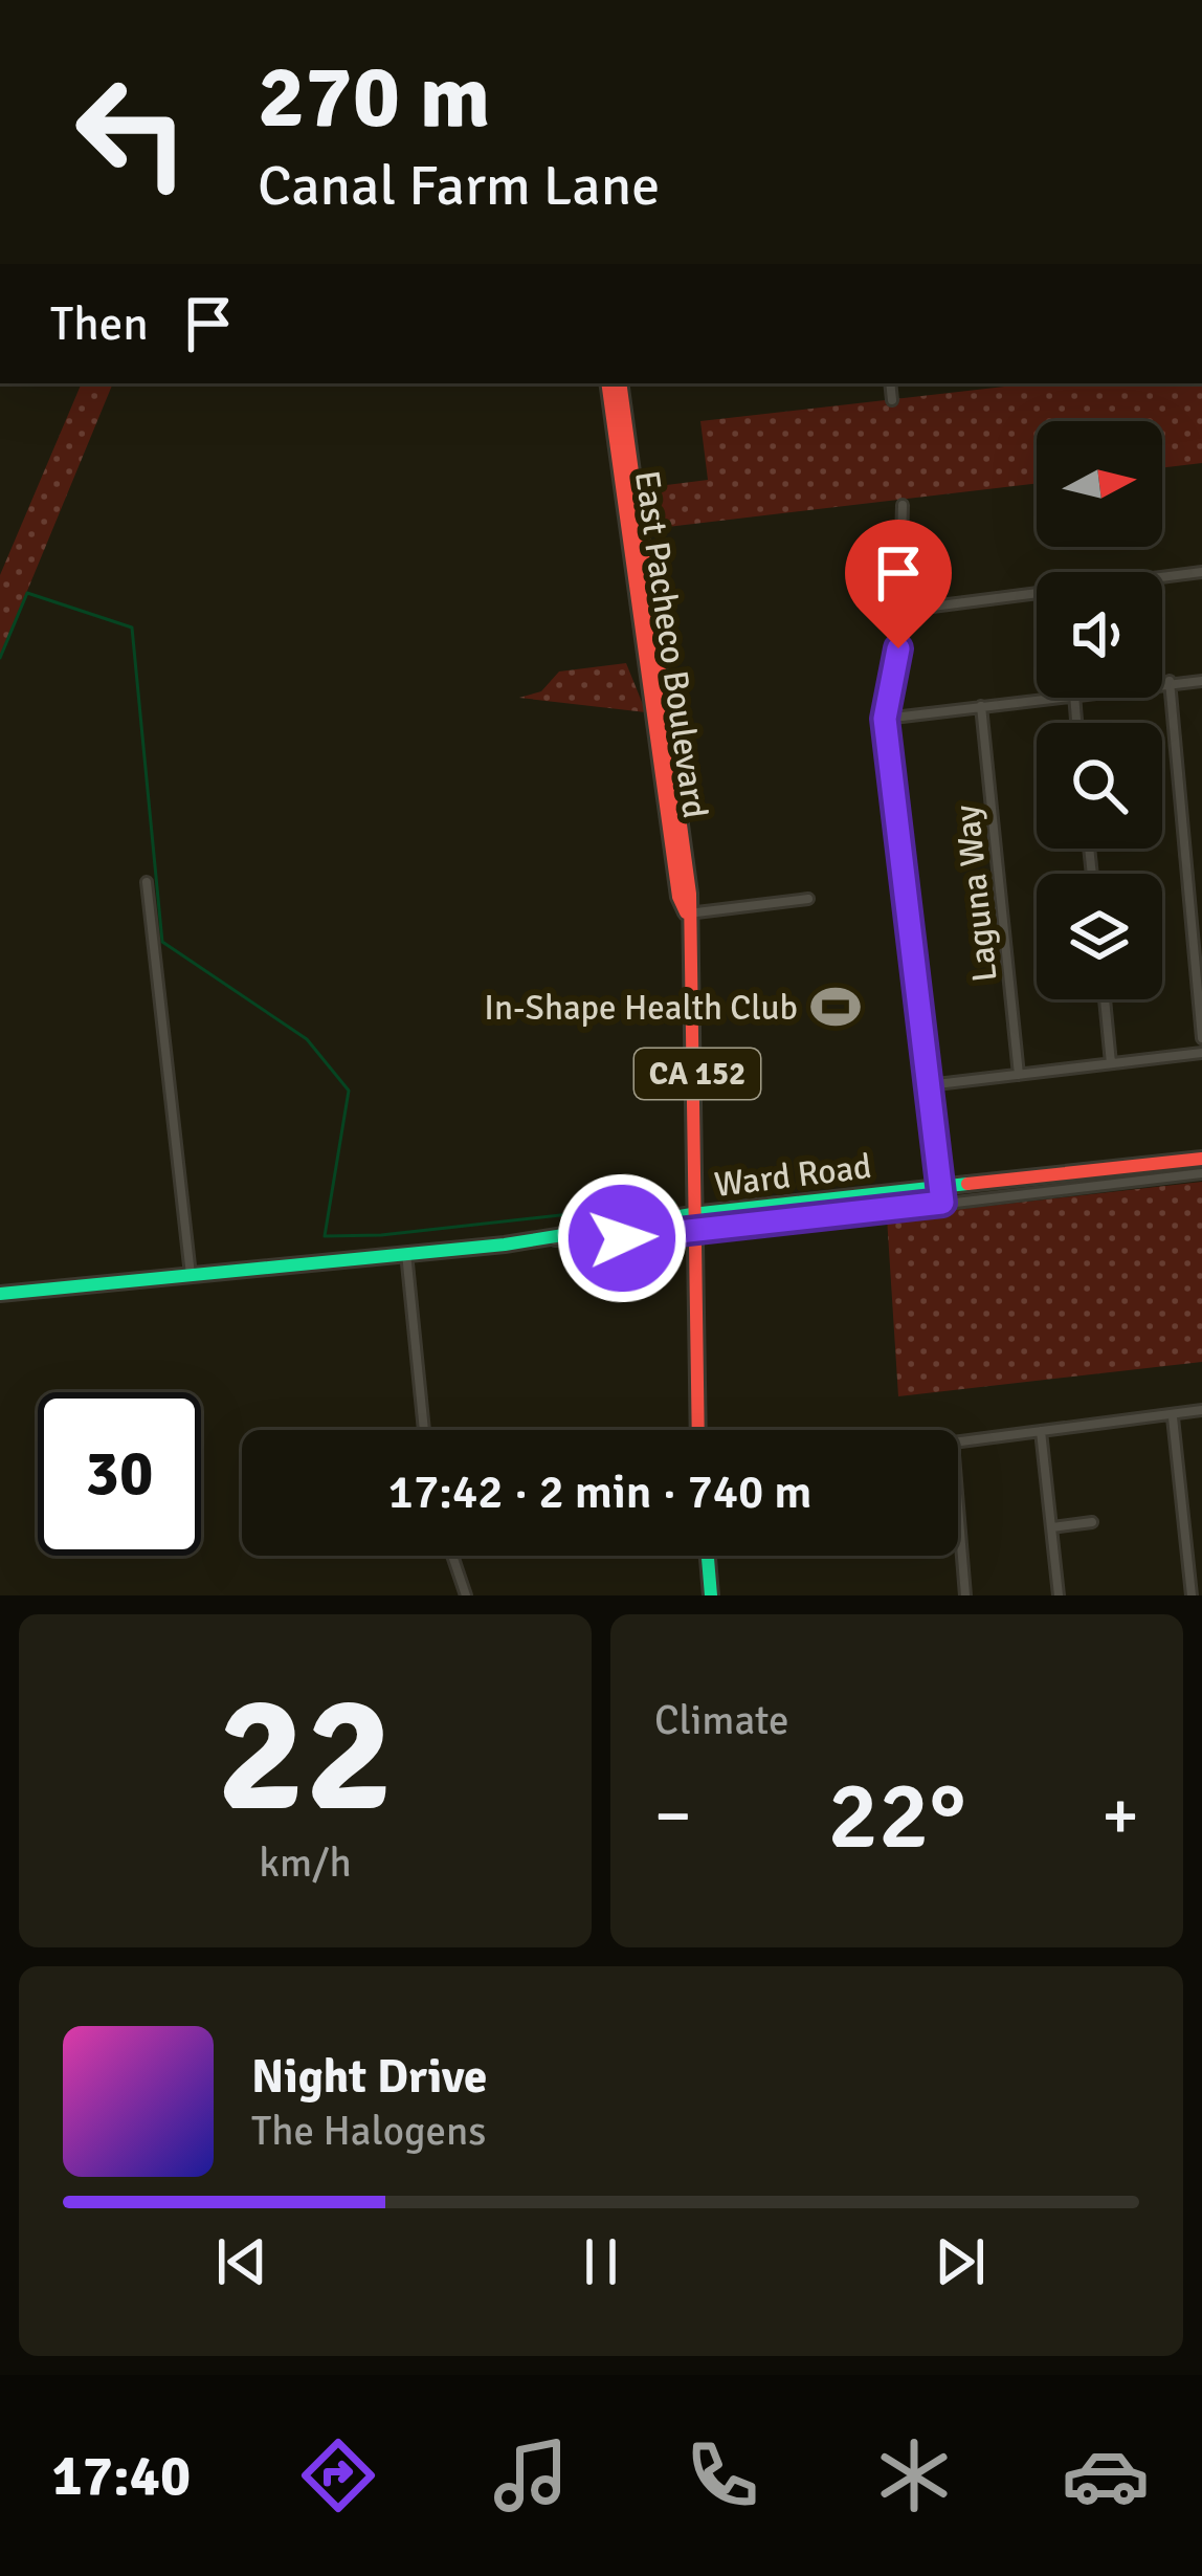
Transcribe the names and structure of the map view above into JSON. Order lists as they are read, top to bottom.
{
  "streets": {
    "main road": ["East Pacheco Boulevard", "CA 152", "Ward Road"],
    "street": ["Laguna Way"]
  },
  "crossings": [
    ["East Pacheco Boulevard", "Ward Road"]
  ],
  "places": {
    "sports": ["In-Shape Health Club"]
  },
  "north": "right",
  "page": {
    "turn": ["270 m", "Canal Farm Lane"],
    "then": "Then",
    "limit": "30",
    "trip": "17:42 · 2 min · 740 m",
    "tile": [
      ["22", "km/h"],
      "Climate"
    ],
    "heat": ["−", "22°", "+"],
    "song": ["Night Drive", "The Halogens"],
    "tabs": "17:40"
  }
}
